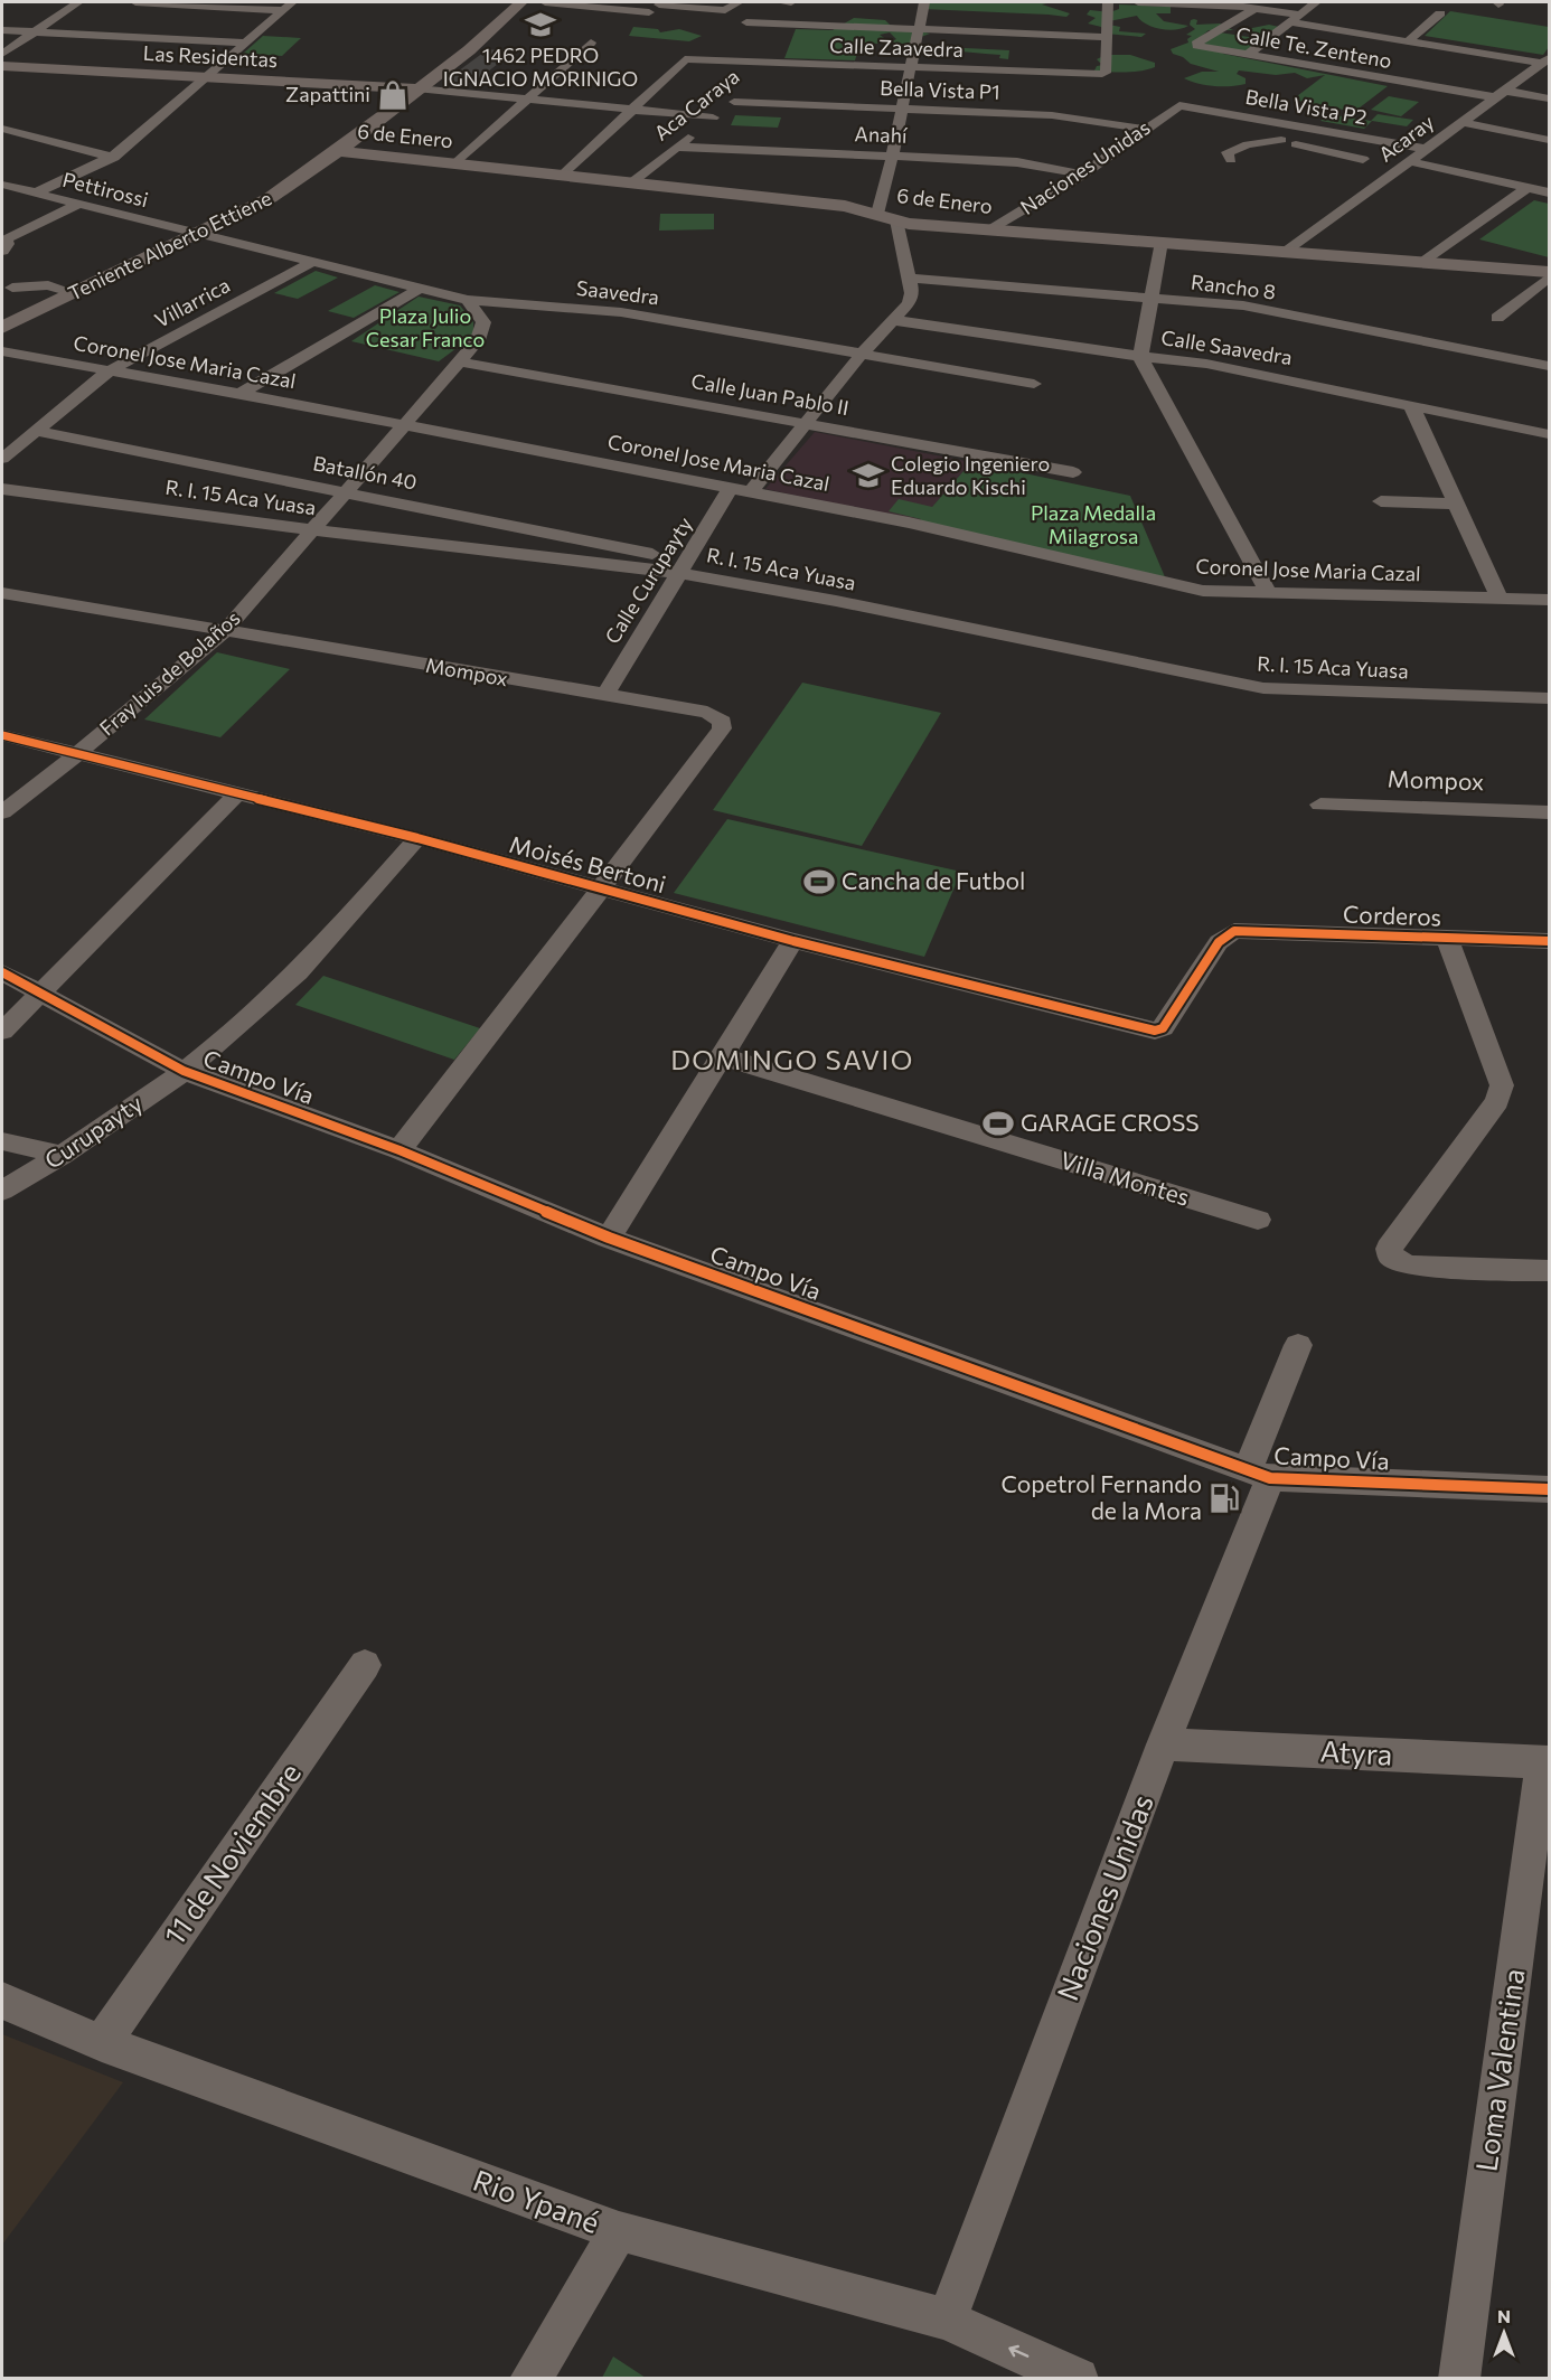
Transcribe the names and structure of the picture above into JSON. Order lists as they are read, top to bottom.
{
  "streets": {
    "main road": ["Las Residentas", "6 de Enero", "Teniente Alberto Ettiene"],
    "street": [
      "Calle Zaavedra",
      "Calle Te. Zenteno",
      "Bella Vista P1",
      "Aca Caraya",
      "Bella Vista P2",
      "Anahí",
      "Acaray",
      "Naciones Unidas",
      "Pettirossi",
      "Rancho 8",
      "Saavedra",
      "Villarrica",
      "Calle Saavedra",
      "Coronel Jose Maria Cazal",
      "Calle Juan Pablo II",
      "Batallón 40",
      "R. I. 15 Aca Yuasa",
      "Calle Curupayty",
      "Mompox",
      "Fray luis de Bolaños",
      "Moisés Bertoni",
      "Corderos",
      "Campo Vía",
      "Curupayty",
      "Villa Montes",
      "Atyra",
      "11 de Noviembre",
      "Loma Valentina",
      "Rio Ypané"
    ]
  },
  "crossings": [
    ["Calle Zaavedra", "Aca Caraya"],
    ["Calle Te. Zenteno", "Acaray"],
    ["Las Residentas", "Teniente Alberto Ettiene"],
    ["Bella Vista P1", "Aca Caraya"],
    ["Bella Vista P1", "Naciones Unidas"],
    ["Aca Caraya", "Anahí"],
    ["Aca Caraya", "6 de Enero"],
    ["Bella Vista P2", "Acaray"],
    ["Bella Vista P2", "Naciones Unidas"],
    ["Anahí", "Naciones Unidas"],
    ["6 de Enero", "Acaray"],
    ["6 de Enero", "Naciones Unidas"],
    ["6 de Enero", "Teniente Alberto Ettiene"],
    ["Naciones Unidas", "Campo Vía"],
    ["Naciones Unidas", "Atyra"],
    ["Naciones Unidas", "Rio Ypané"],
    ["Pettirossi", "Teniente Alberto Ettiene"],
    ["Pettirossi", "Saavedra"],
    ["Teniente Alberto Ettiene", "Saavedra"],
    ["Saavedra", "Villarrica"],
    ["Saavedra", "Fray luis de Bolaños"],
    ["Villarrica", "Coronel Jose Maria Cazal"],
    ["Villarrica", "Batallón 40"],
    ["Coronel Jose Maria Cazal", "Calle Curupayty"],
    ["Coronel Jose Maria Cazal", "Fray luis de Bolaños"],
    ["Calle Juan Pablo II", "Fray luis de Bolaños"],
    ["Batallón 40", "R. I. 15 Aca Yuasa"],
    ["Batallón 40", "Calle Curupayty"],
    ["Batallón 40", "Fray luis de Bolaños"],
    ["R. I. 15 Aca Yuasa", "Calle Curupayty"],
    ["R. I. 15 Aca Yuasa", "Fray luis de Bolaños"],
    ["Calle Curupayty", "Mompox"],
    ["Mompox", "Fray luis de Bolaños"],
    ["Mompox", "Moisés Bertoni"],
    ["Fray luis de Bolaños", "Moisés Bertoni"],
    ["Moisés Bertoni", "Corderos"],
    ["Moisés Bertoni", "Curupayty"],
    ["Campo Vía", "Curupayty"],
    ["Atyra", "Loma Valentina"],
    ["11 de Noviembre", "Rio Ypané"]
  ],
  "districts": ["DOMINGO SAVIO"],
  "parks": ["Plaza Julio Cesar Franco", "Plaza Medalla Milagrosa"],
  "places": {
    "school or university": ["1462 PEDRO IGNACIO MORINIGO", "Colegio Ingeniero Eduardo Kischi"],
    "shop": ["Zapattini"],
    "sports": ["Cancha de Futbol", "GARAGE CROSS"],
    "fuel station": ["Copetrol Fernando de la Mora"]
  },
  "north": "top"
}
